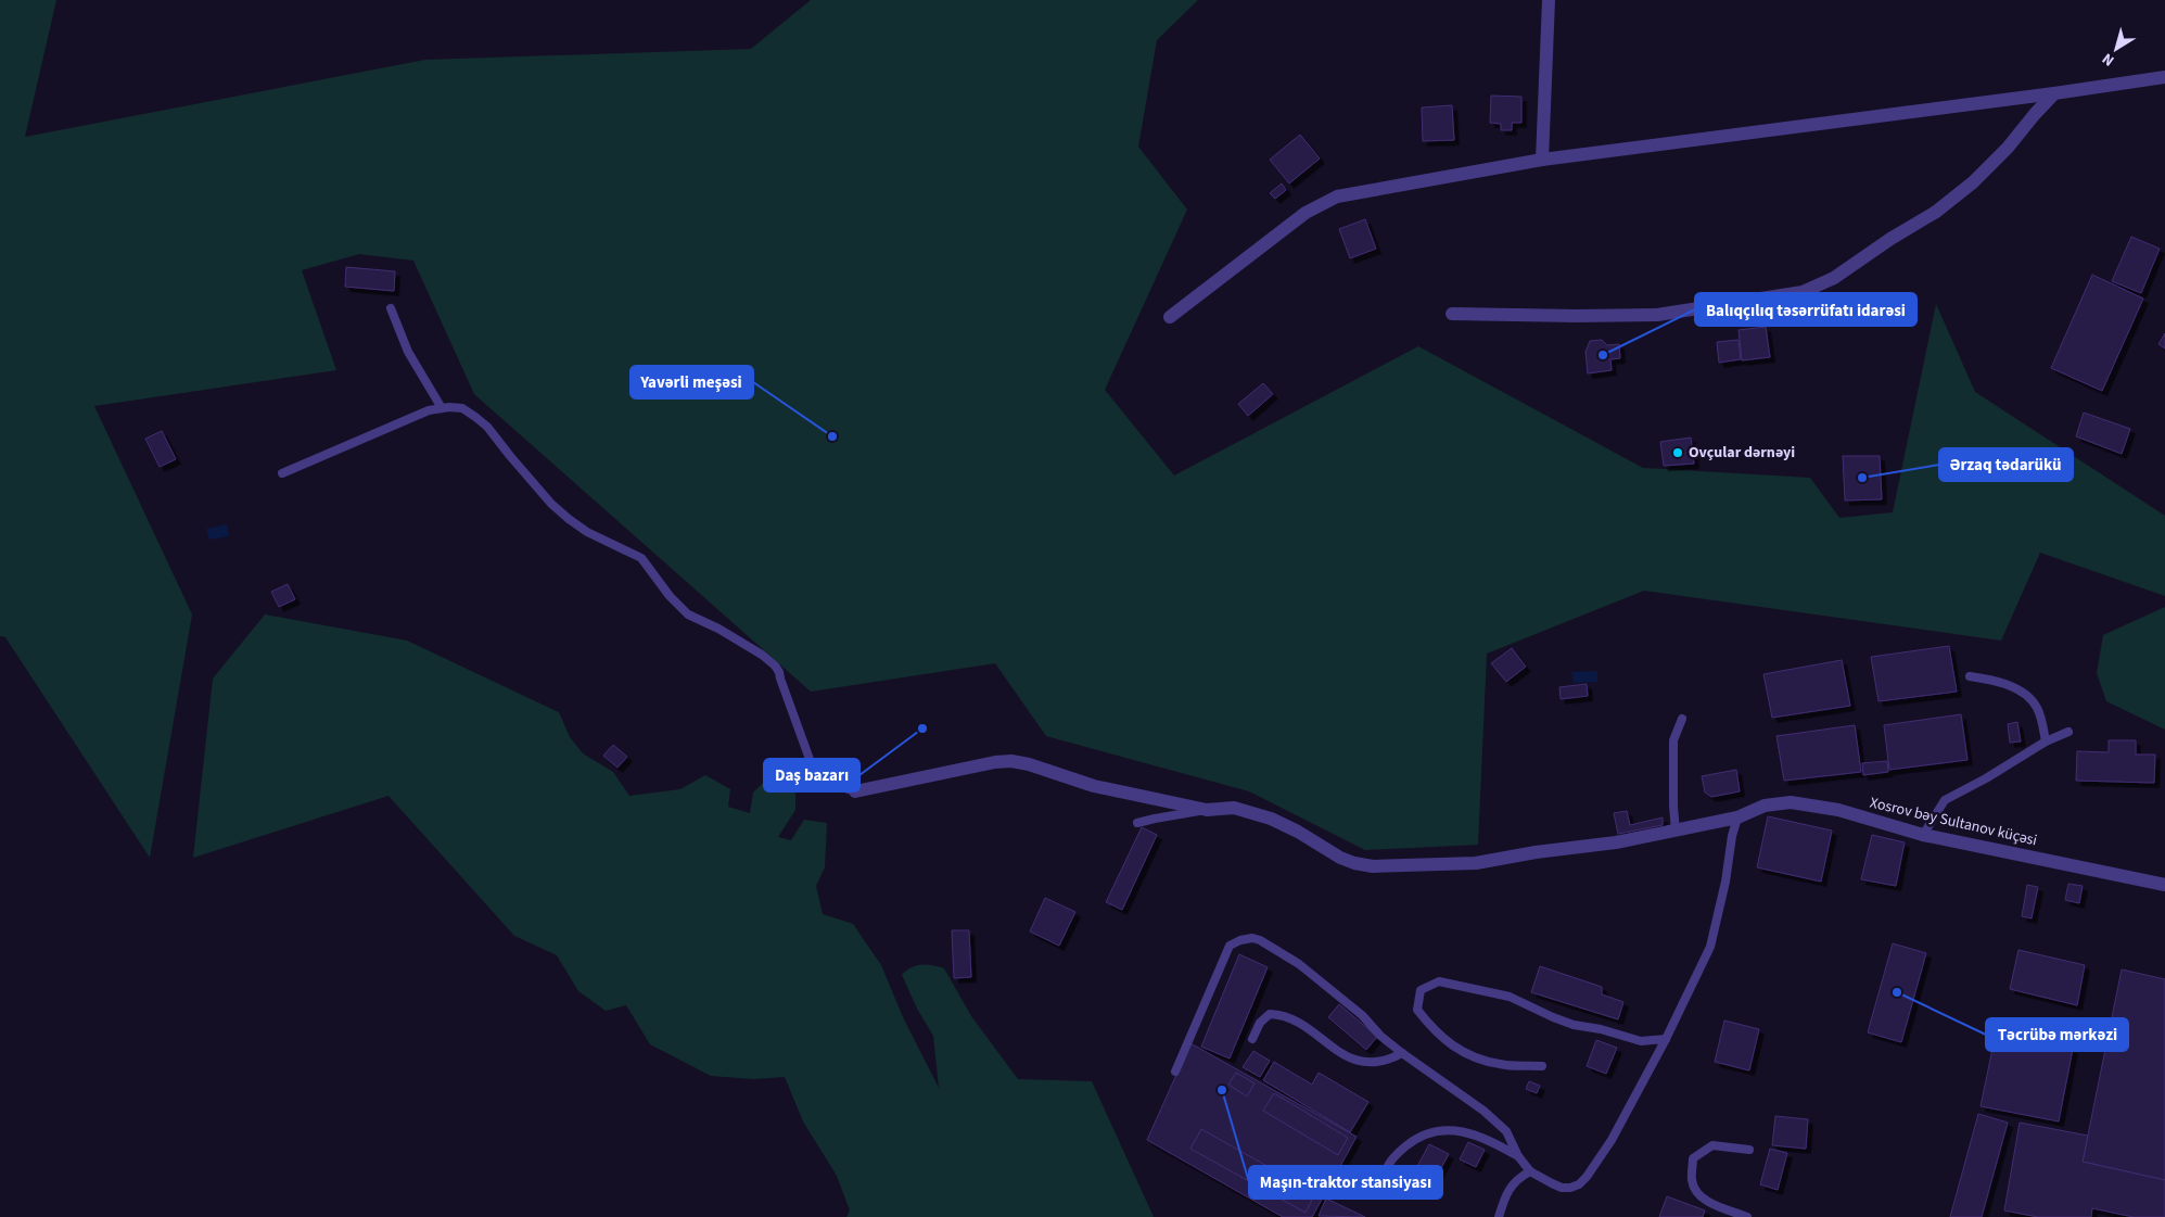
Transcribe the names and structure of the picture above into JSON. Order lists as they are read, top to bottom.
{
  "streets": {
    "street": ["Xosrov bəy Sultanov küçəsi"]
  },
  "places": [
    "Balıqçılıq təsərrüfatı idarəsi",
    "Yavərli meşəsi",
    "Ovçular dərnəyi",
    "Ərzaq tədarükü",
    "Daş bazarı",
    "Təcrübə mərkəzi",
    "Maşın-traktor stansiyası"
  ],
  "north": "bottom left"
}
